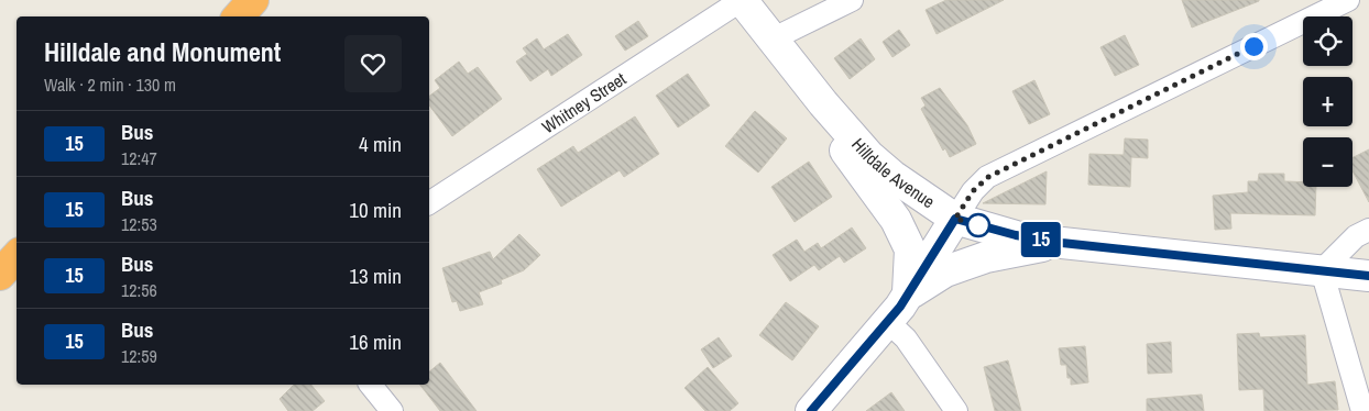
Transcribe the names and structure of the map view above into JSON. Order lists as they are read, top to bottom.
{
  "streets": {
    "main road": ["Hilldale Avenue"],
    "street": ["Whitney Street"]
  },
  "crossings": [
    ["Whitney Street", "Hilldale Avenue"]
  ],
  "lines": ["bus line 15"],
  "page": {
    "on_map": "15",
    "map_buttons": ["+", "−"],
    "heading": ["Hilldale and Monument", "Walk · 2 min · 130 m"],
    "list": [
      {
        "mark": "15",
        "name": "Bus",
        "note": "12:47",
        "value": "4 min"
      },
      {
        "mark": "15",
        "name": "Bus",
        "note": "12:53",
        "value": "10 min"
      },
      {
        "mark": "15",
        "name": "Bus",
        "note": "12:56",
        "value": "13 min"
      },
      {
        "mark": "15",
        "name": "Bus",
        "note": "12:59",
        "value": "16 min"
      }
    ]
  }
}
